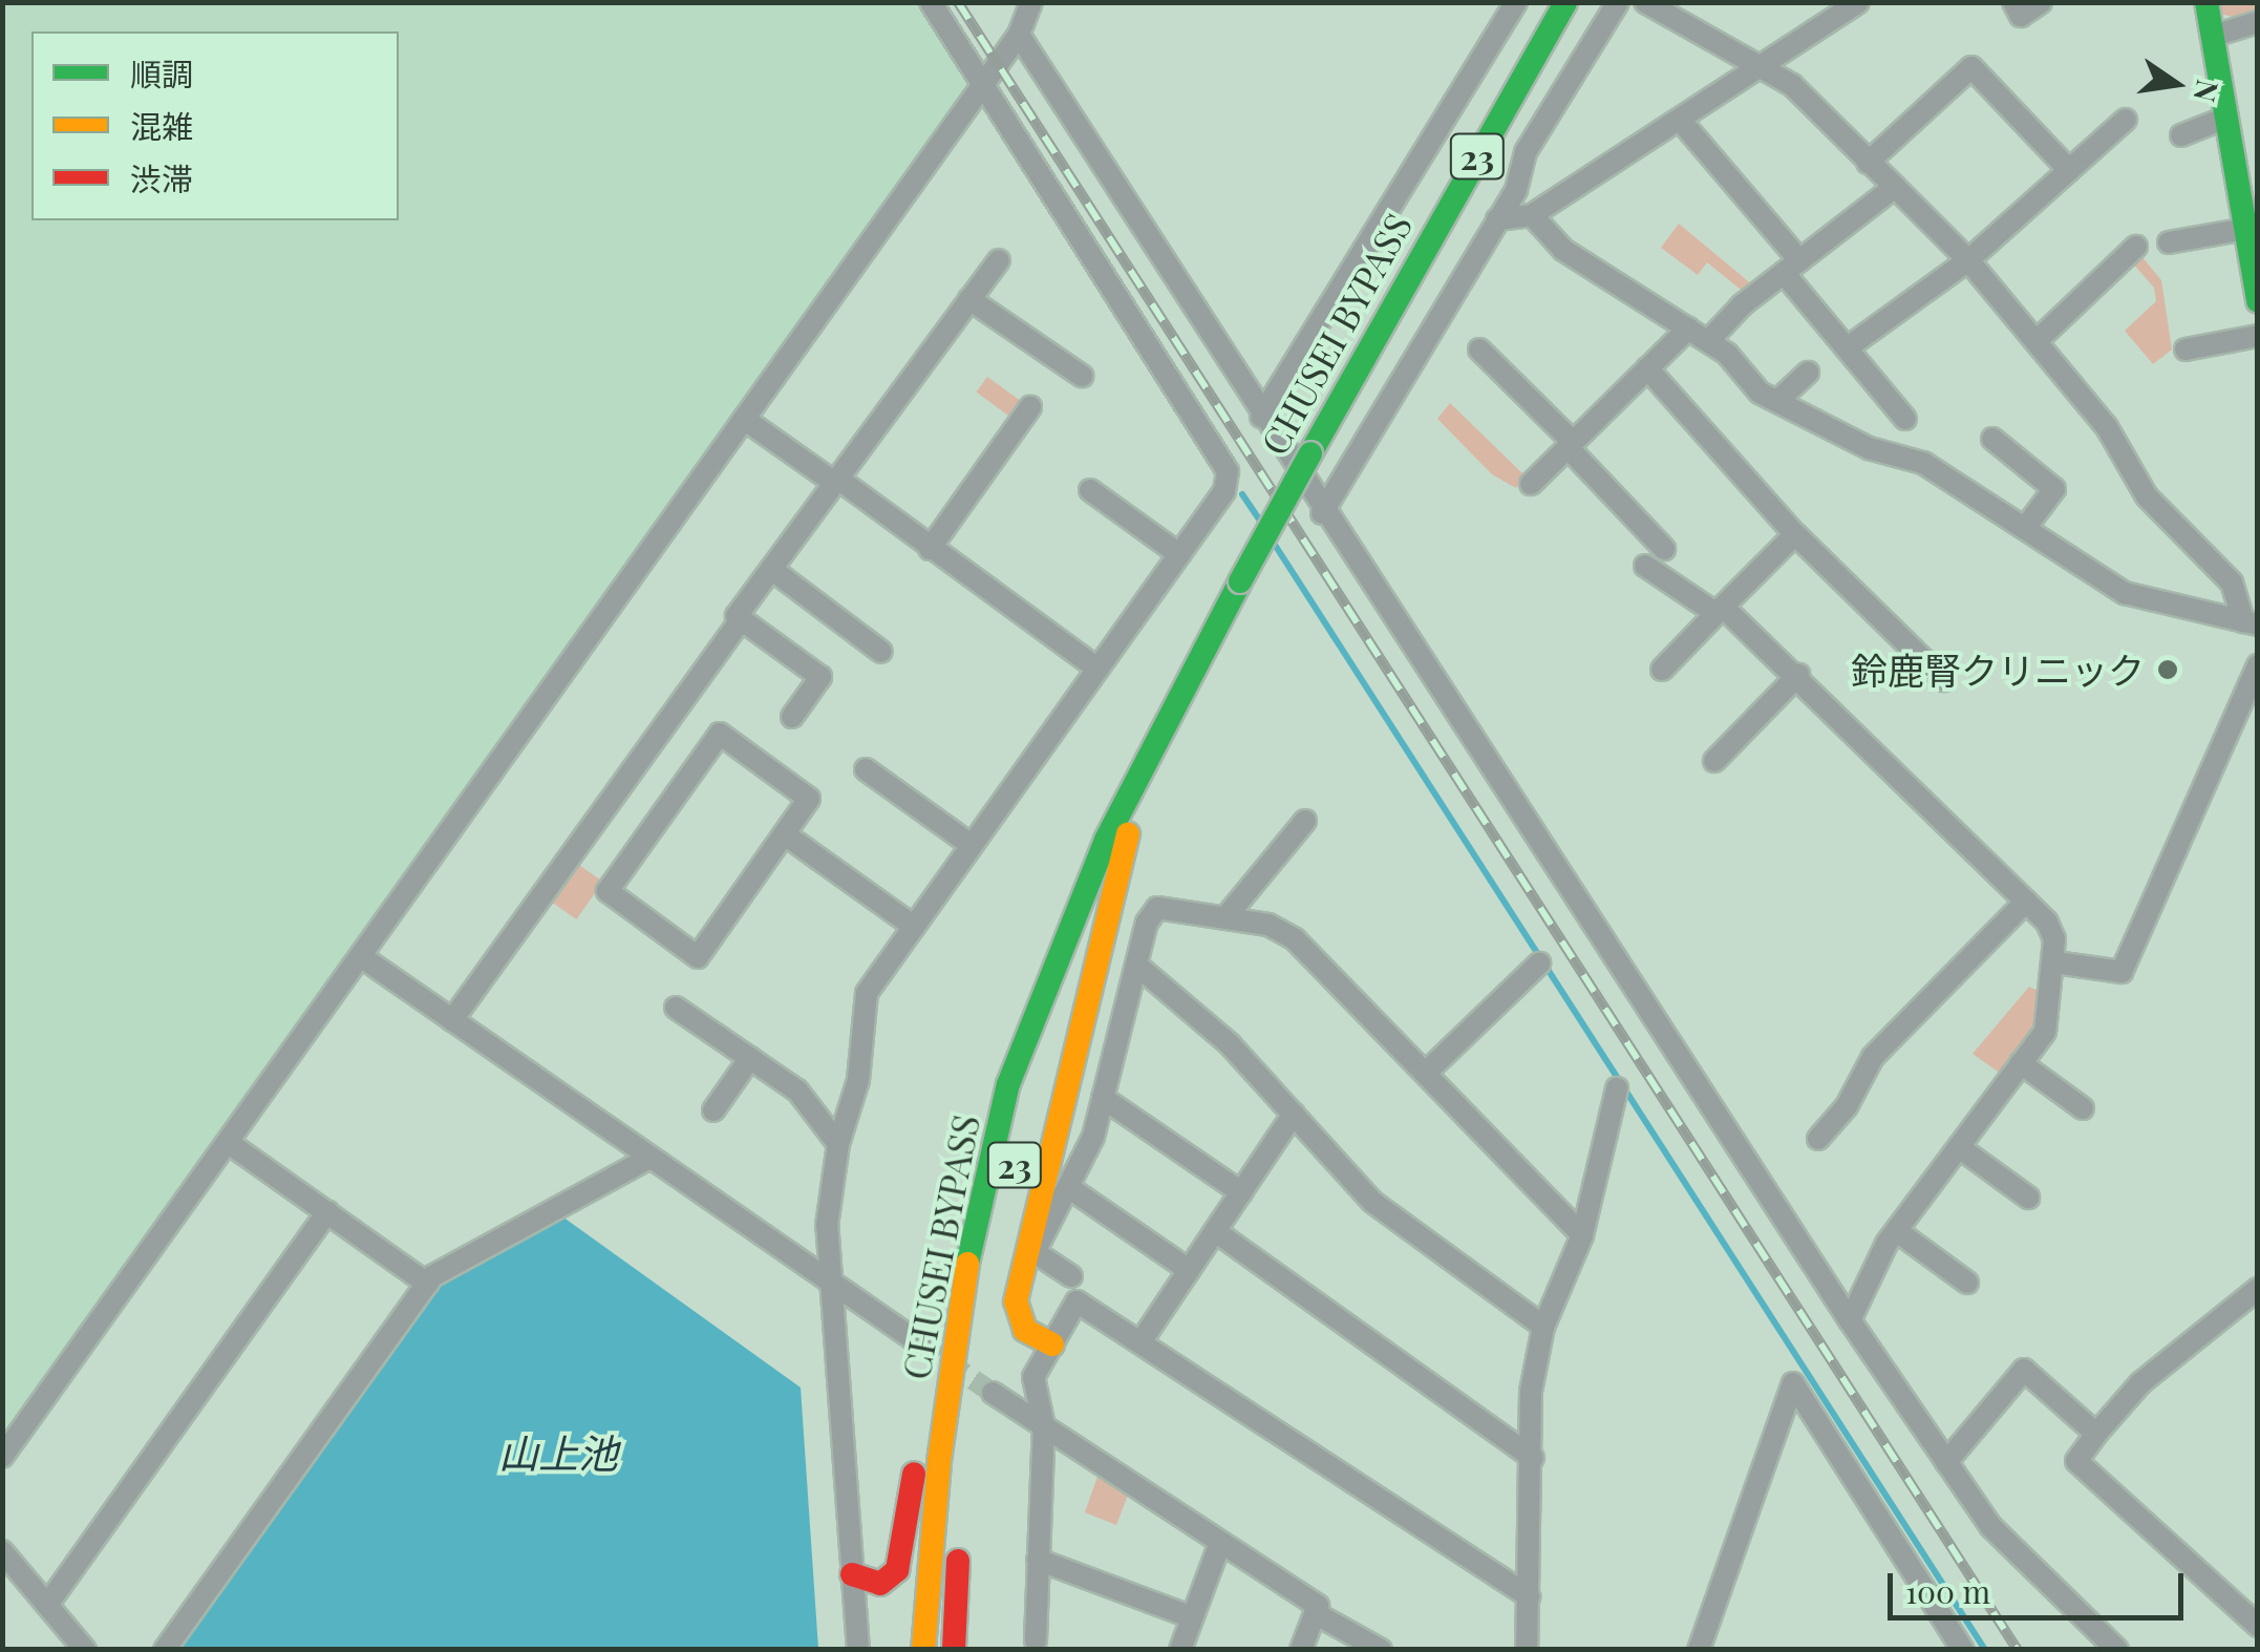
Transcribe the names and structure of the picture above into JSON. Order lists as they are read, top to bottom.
{
  "streets": {
    "main road": ["23", "CHUSEI BYPASS"]
  },
  "water": ["山上池"],
  "places": ["鈴鹿腎クリニック"],
  "legend": ["順調", "混雑", "渋滞"],
  "scale_bar": "100 m",
  "north": "right"
}
